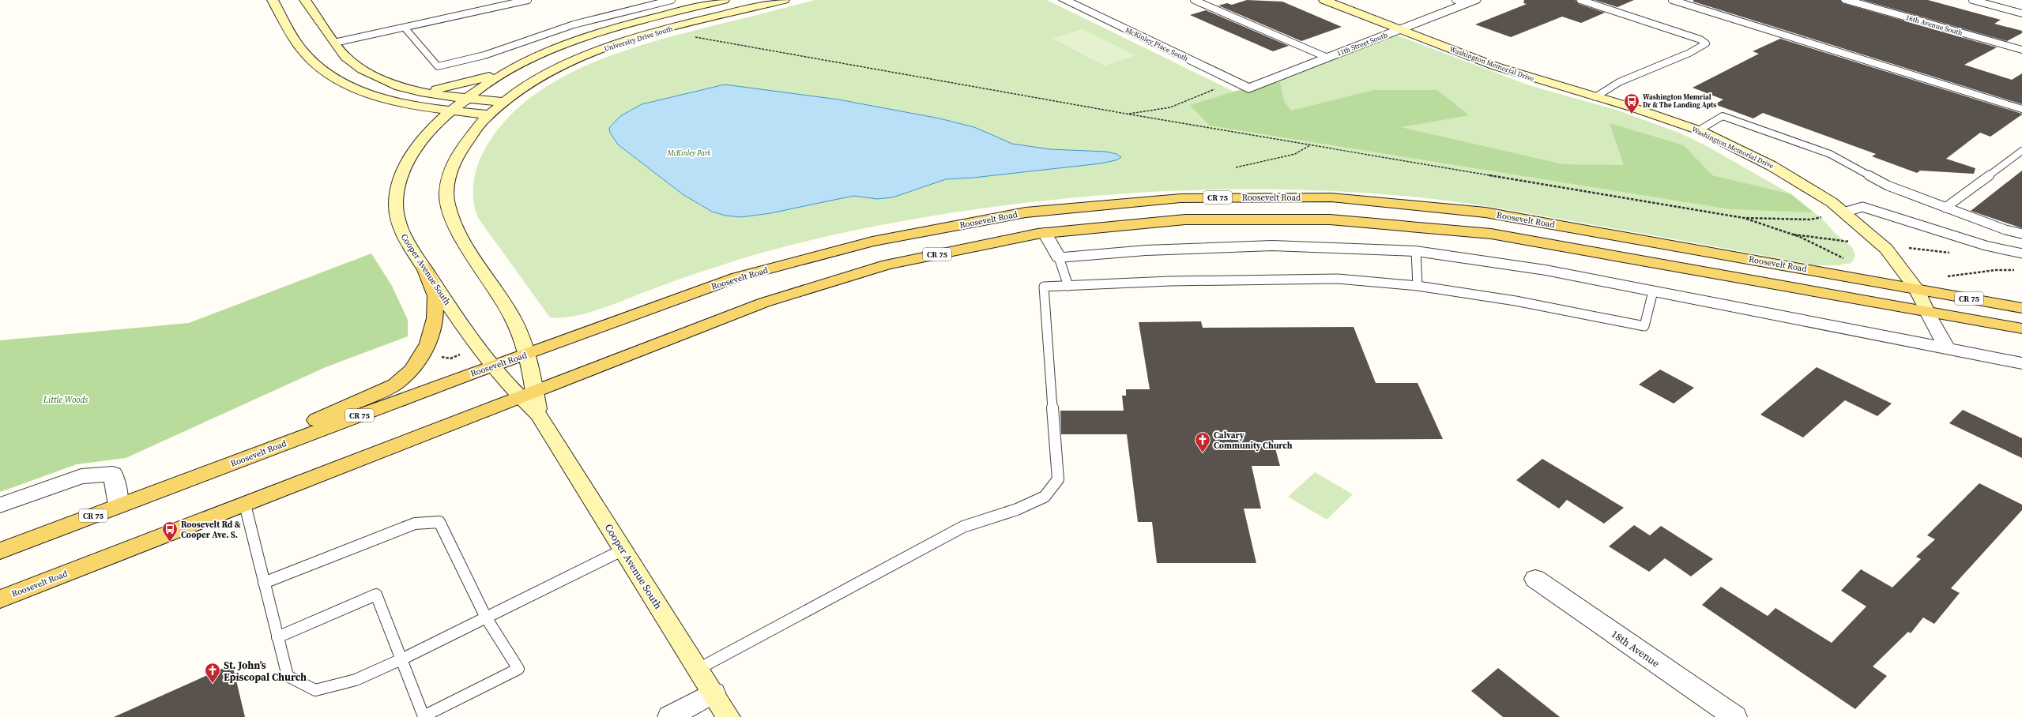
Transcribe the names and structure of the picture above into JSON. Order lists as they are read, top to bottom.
{
  "streets": {
    "main road": [
      "University Drive South",
      "Washington Memorial Drive",
      "CR 75",
      "Roosevelt Road",
      "Cooper Avenue South"
    ],
    "street": [
      "16th Avenue South",
      "McKinley Place South",
      "11th Street South",
      "18th Avenue"
    ]
  },
  "crossings": [
    ["University Drive South", "Cooper Avenue South"],
    ["McKinley Place South", "11th Street South"],
    ["11th Street South", "Washington Memorial Drive"],
    ["Washington Memorial Drive", "Roosevelt Road"],
    ["Roosevelt Road", "Cooper Avenue South"]
  ],
  "parks": ["McKinley Park", "Little Woods"],
  "places": {
    "bus stop": ["Washington Memrial Dr & The Landing Apts", "Roosevelt Rd & Cooper Ave. S."],
    "church": ["Calvary Community Church", "St. John’s Episcopal Church"]
  }
}
